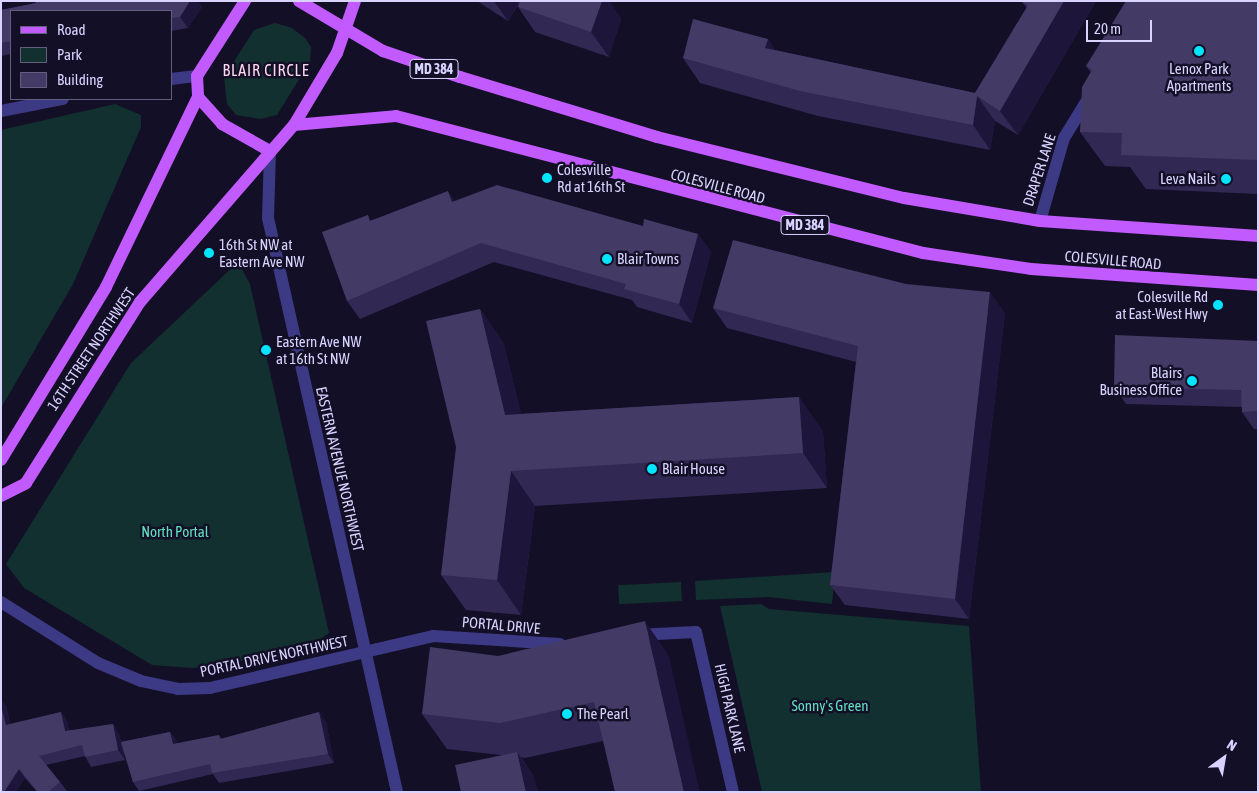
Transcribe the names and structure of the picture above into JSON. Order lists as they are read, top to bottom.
{
  "streets": {
    "main road": ["MD 384", "COLESVILLE ROAD", "16TH STREET NORTHWEST"],
    "street": [
      "DRAPER LANE",
      "EASTERN AVENUE NORTHWEST",
      "PORTAL DRIVE",
      "PORTAL DRIVE NORTHWEST",
      "HIGH PARK LANE"
    ]
  },
  "crossings": [
    ["MD 384", "DRAPER LANE"],
    ["16TH STREET NORTHWEST", "EASTERN AVENUE NORTHWEST"],
    ["EASTERN AVENUE NORTHWEST", "PORTAL DRIVE"],
    ["EASTERN AVENUE NORTHWEST", "PORTAL DRIVE NORTHWEST"],
    ["PORTAL DRIVE", "PORTAL DRIVE NORTHWEST"]
  ],
  "districts": ["BLAIR CIRCLE"],
  "parks": ["North Portal", "Sonny's Green"],
  "places": [
    "Lenox Park Apartments",
    "Colesville Rd at 16th St",
    "Leva Nails",
    "16th St NW at Eastern Ave NW",
    "Blair Towns",
    "Colesville Rd at East-West Hwy",
    "Eastern Ave NW at 16th St NW",
    "Blairs Business Office",
    "Blair House",
    "The Pearl"
  ],
  "legend": ["Road", "Park", "Building"],
  "scale_bar": "20 m",
  "north": "top right"
}
